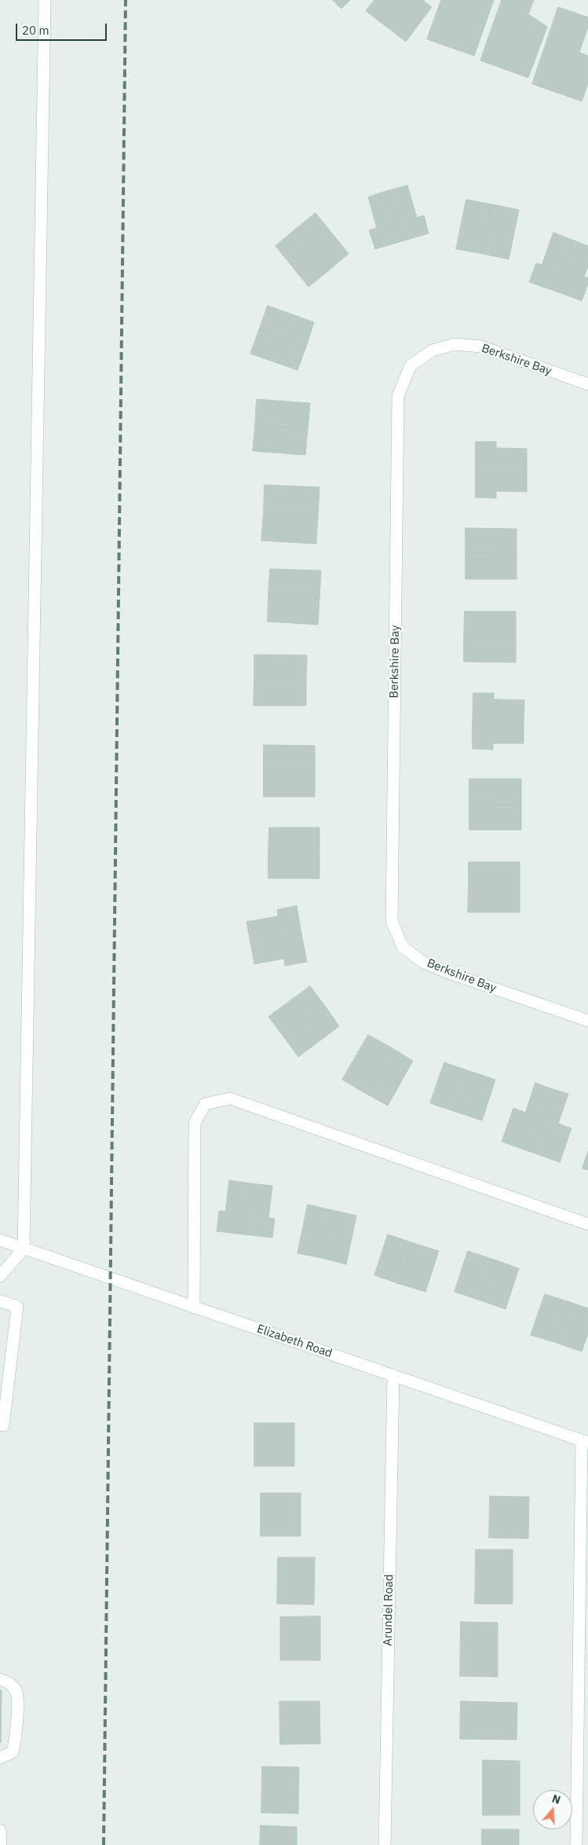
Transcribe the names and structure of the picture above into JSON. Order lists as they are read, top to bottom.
{
  "streets": {
    "street": ["Berkshire Bay", "Elizabeth Road", "Arundel Road"]
  },
  "crossings": [
    ["Elizabeth Road", "Arundel Road"]
  ],
  "scale_bar": "20 m",
  "north": "top"
}
